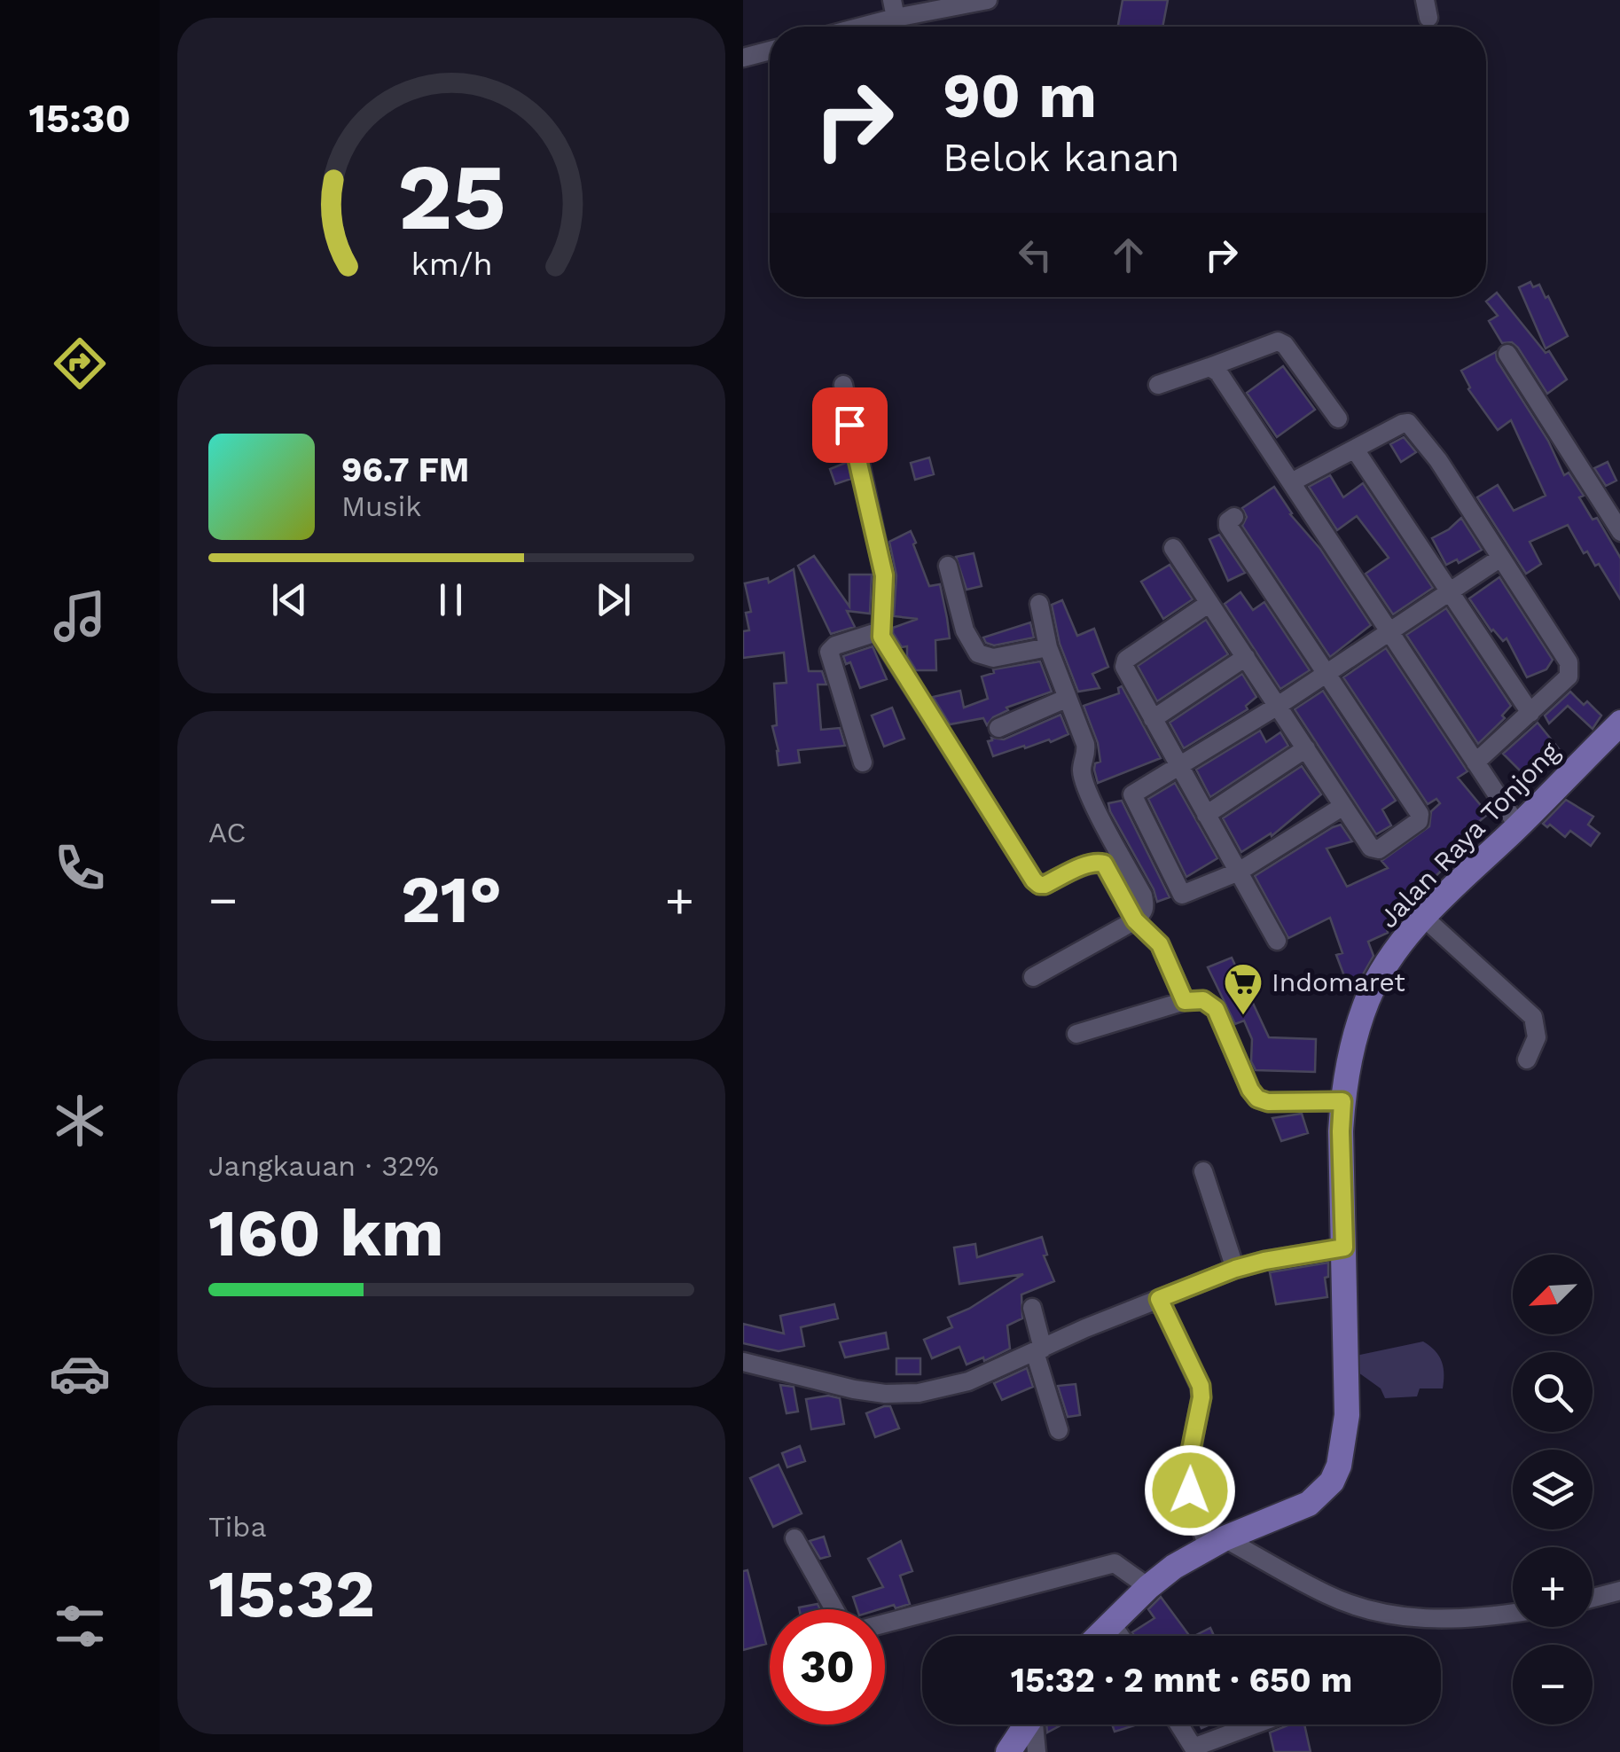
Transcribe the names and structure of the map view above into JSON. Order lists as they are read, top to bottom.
{
  "streets": {
    "main road": ["Jalan Raya Tonjong"]
  },
  "places": {
    "supermarket": ["Indomaret"]
  },
  "north": "bottom left",
  "page": {
    "tabs": "15:30",
    "turn": ["90 m", "Belok kanan"],
    "song": ["96.7 FM", "Musik"],
    "tile": [
      "AC",
      ["Jangkauan · 32%", "160 km"],
      ["Tiba", "15:32"]
    ],
    "heat": ["−", "21°", "+"],
    "map_buttons": ["+", "−"],
    "limit": "30",
    "trip": "15:32 · 2 mnt · 650 m",
    "gauge": ["25", "km/h"]
  }
}
